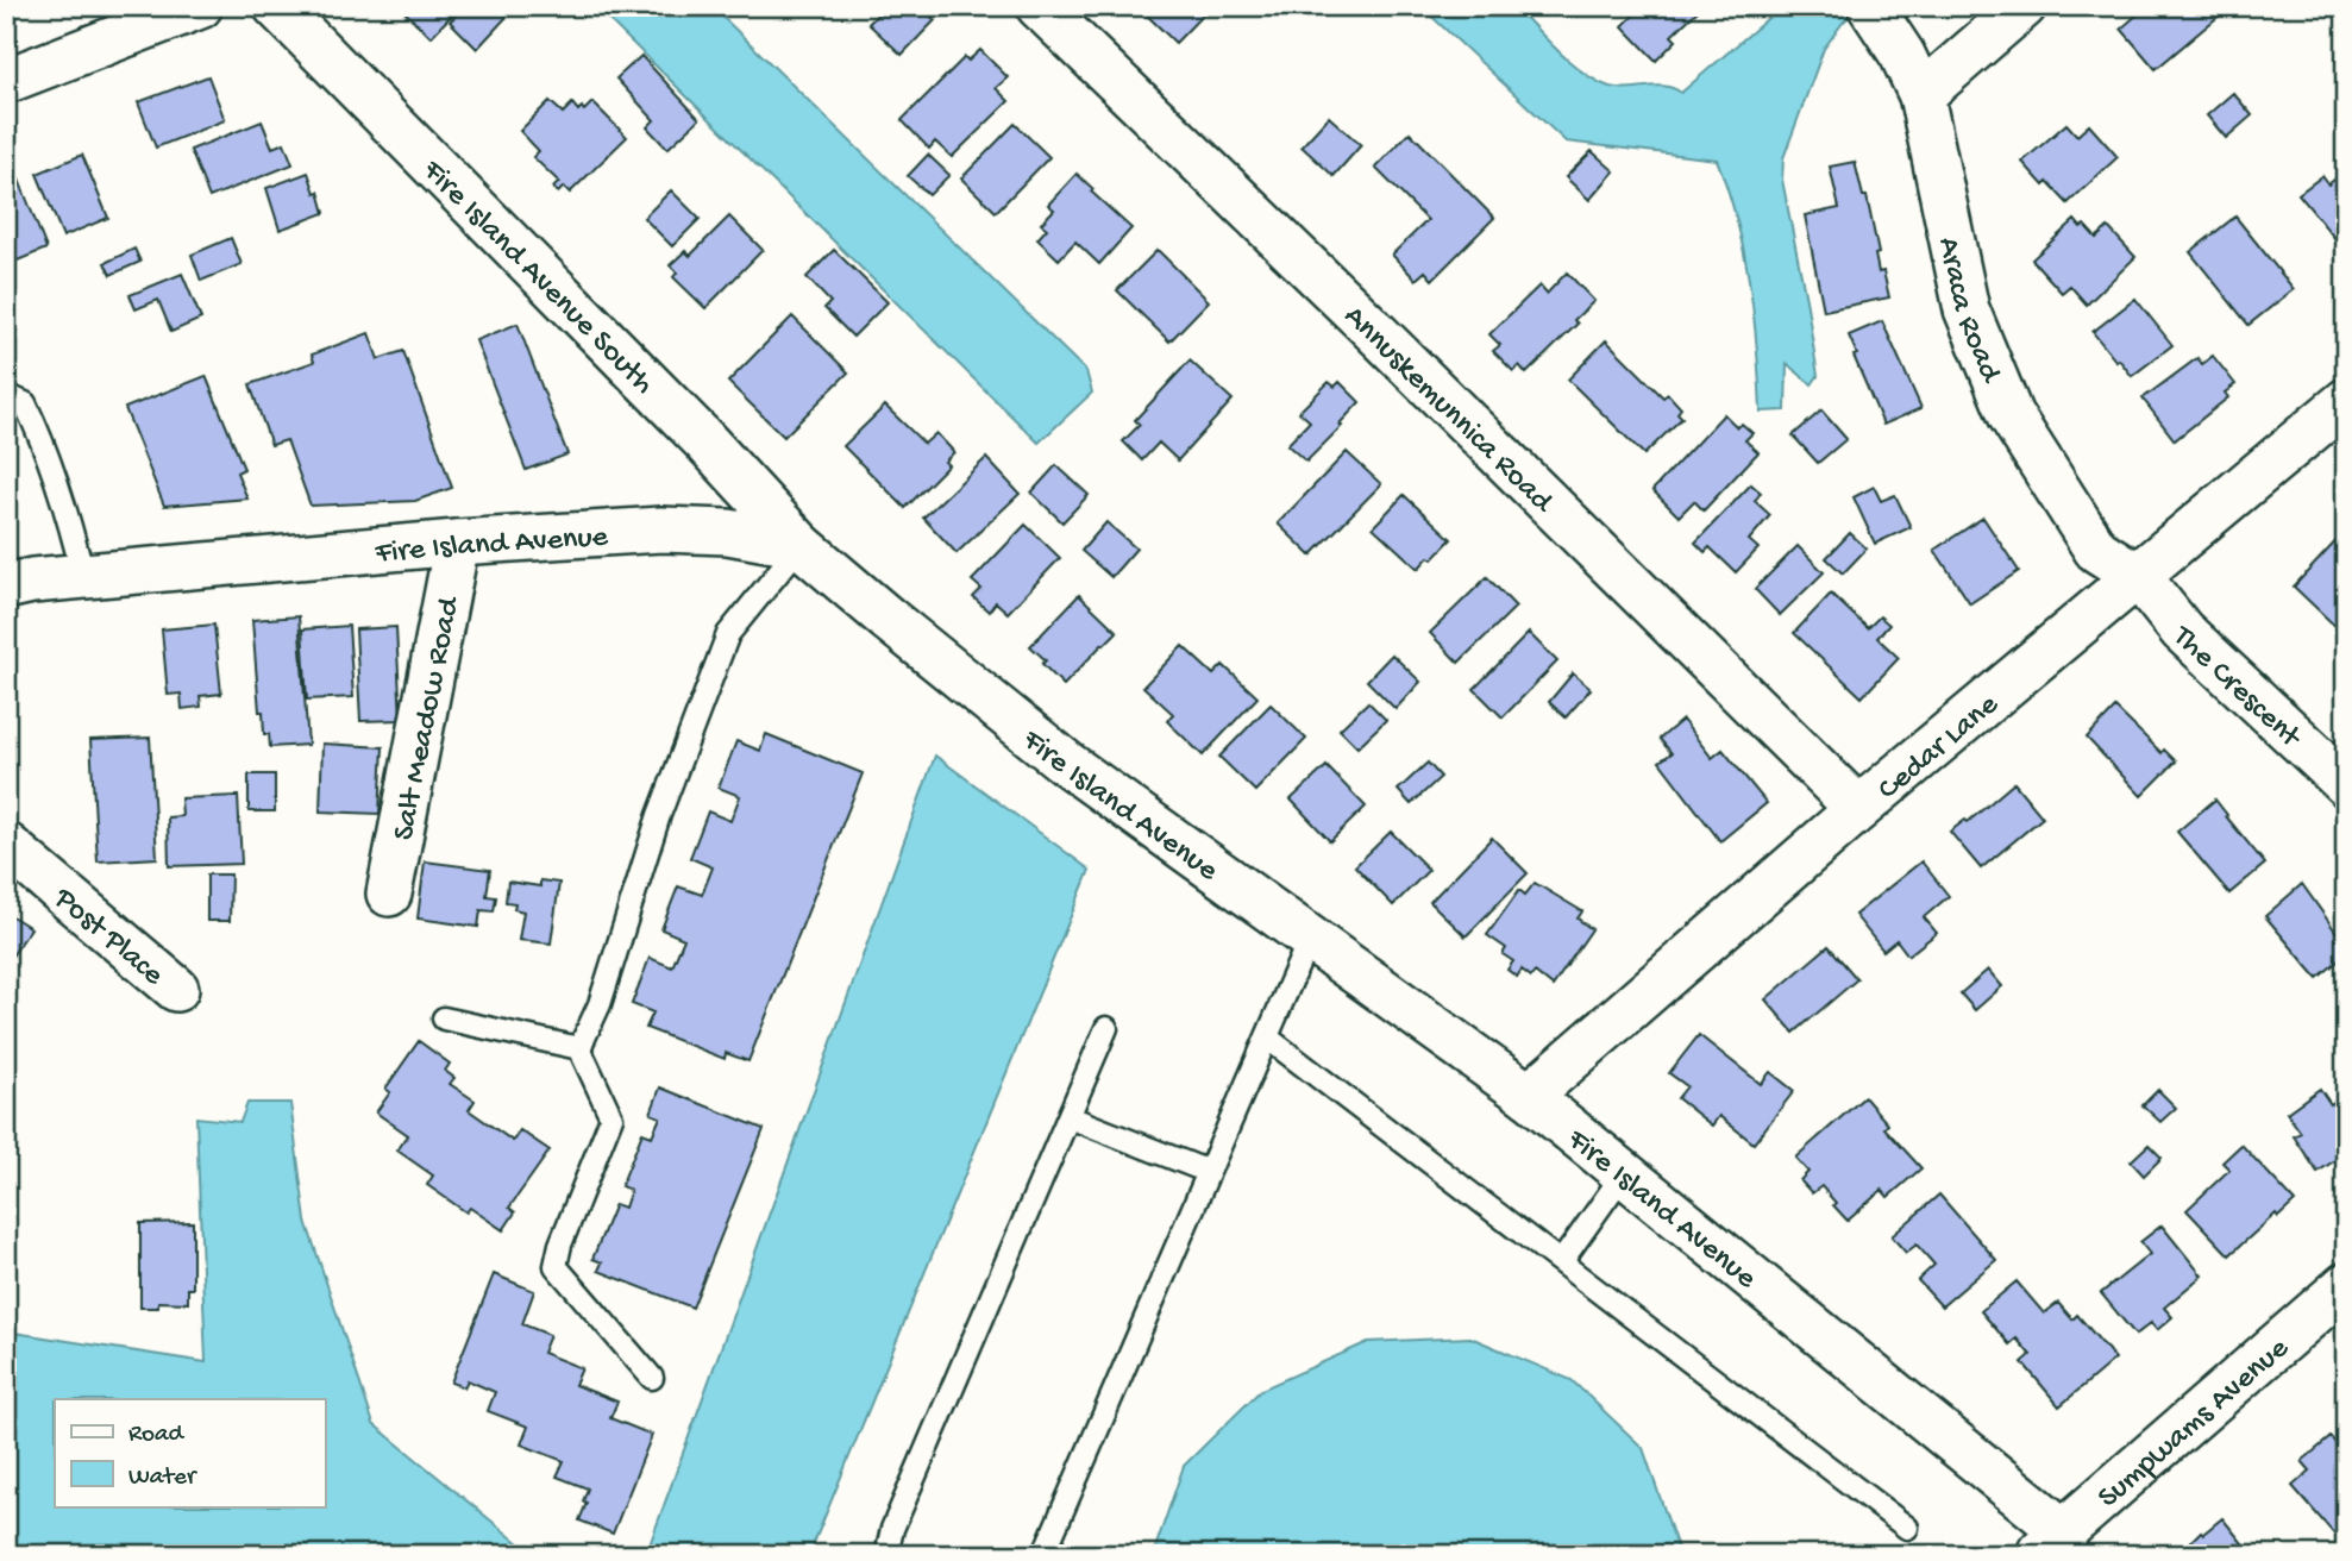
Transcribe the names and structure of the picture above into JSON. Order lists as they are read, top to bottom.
{
  "streets": {
    "street": [
      "Fire Island Avenue South",
      "Araca Road",
      "Annuskemunnica Road",
      "Fire Island Avenue",
      "The Crescent",
      "Salt Meadow Road",
      "Cedar Lane",
      "Post Place",
      "Sumpwams Avenue"
    ]
  },
  "crossings": [
    ["Fire Island Avenue South", "Fire Island Avenue"],
    ["Araca Road", "The Crescent"],
    ["Araca Road", "Cedar Lane"],
    ["Annuskemunnica Road", "Cedar Lane"],
    ["Fire Island Avenue", "Salt Meadow Road"],
    ["Fire Island Avenue", "Cedar Lane"],
    ["Fire Island Avenue", "Sumpwams Avenue"],
    ["The Crescent", "Cedar Lane"]
  ],
  "legend": ["Road", "Water"]
}
